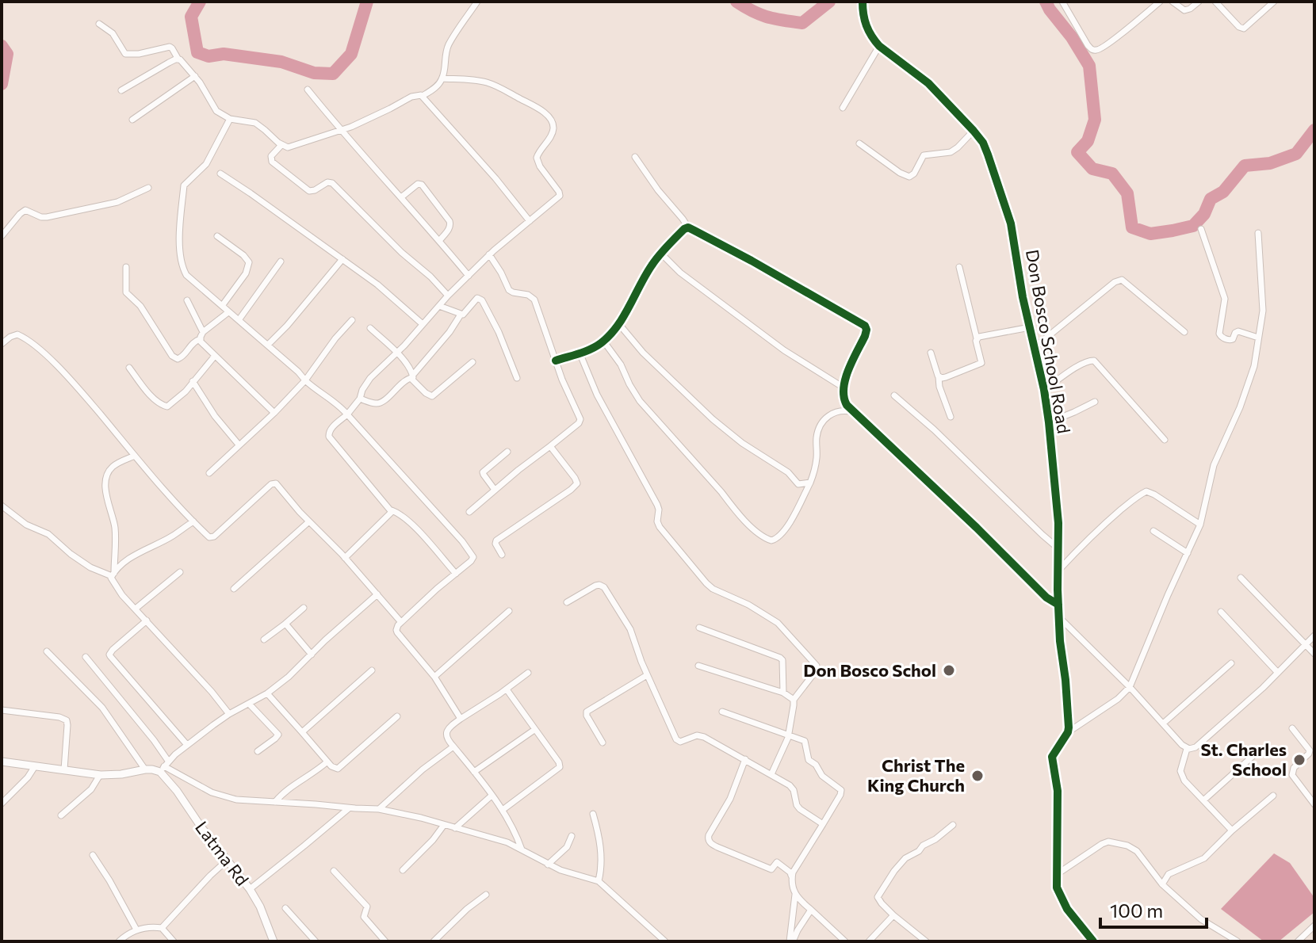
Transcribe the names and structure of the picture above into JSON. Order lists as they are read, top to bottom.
{
  "streets": {
    "street": ["Don Bosco School Road", "Latma Rd"]
  },
  "places": ["Don Bosco Schol", "St. Charles School", "Christ The King Church"],
  "scale_bar": "100 m"
}
